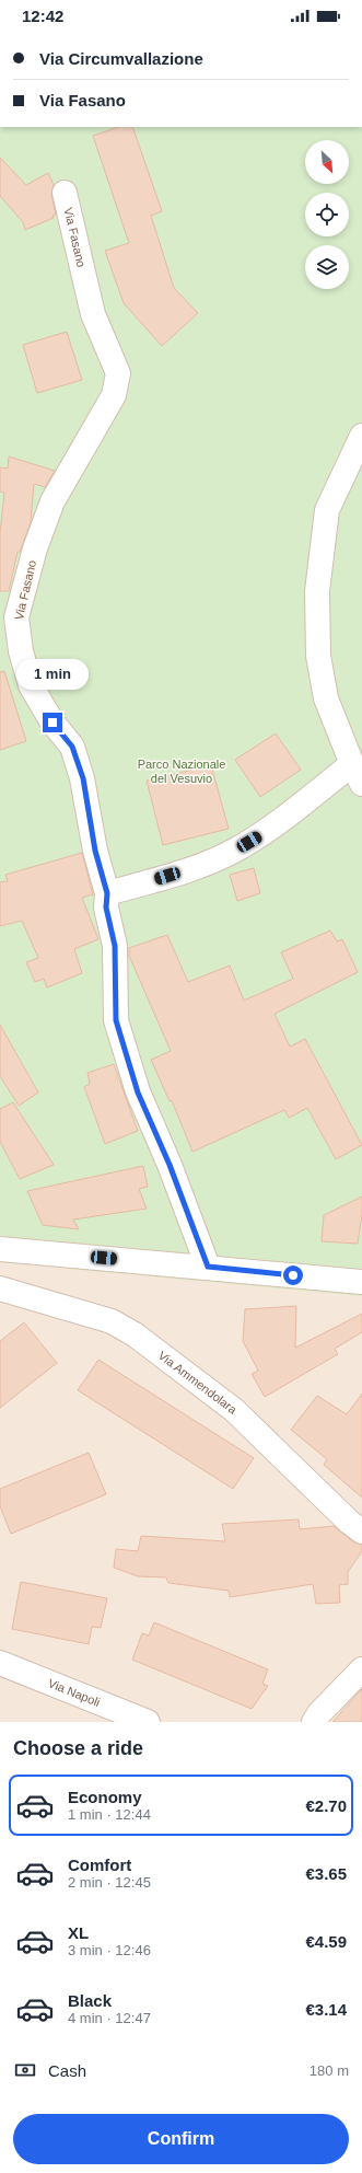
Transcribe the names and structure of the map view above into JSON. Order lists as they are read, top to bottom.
{
  "streets": {
    "street": ["Via Fasano", "Via Ammendolara", "Via Napoli"]
  },
  "parks": ["Parco Nazionale del Vesuvio"],
  "north": "bottom right",
  "page": {
    "status": "12:42",
    "banner": ["Via Circumvallazione", "Via Fasano"],
    "bubble": "1 min",
    "heading": "Choose a ride",
    "list": [
      {
        "name": "Economy",
        "note": "1 min · 12:44",
        "value": "€2.70"
      },
      {
        "name": "Comfort",
        "note": "2 min · 12:45",
        "value": "€3.65"
      },
      {
        "name": "XL",
        "note": "3 min · 12:46",
        "value": "€4.59"
      },
      {
        "name": "Black",
        "note": "4 min · 12:47",
        "value": "€3.14"
      }
    ],
    "pay": ["Cash", "180 m"],
    "buttons": "Confirm"
  }
}
